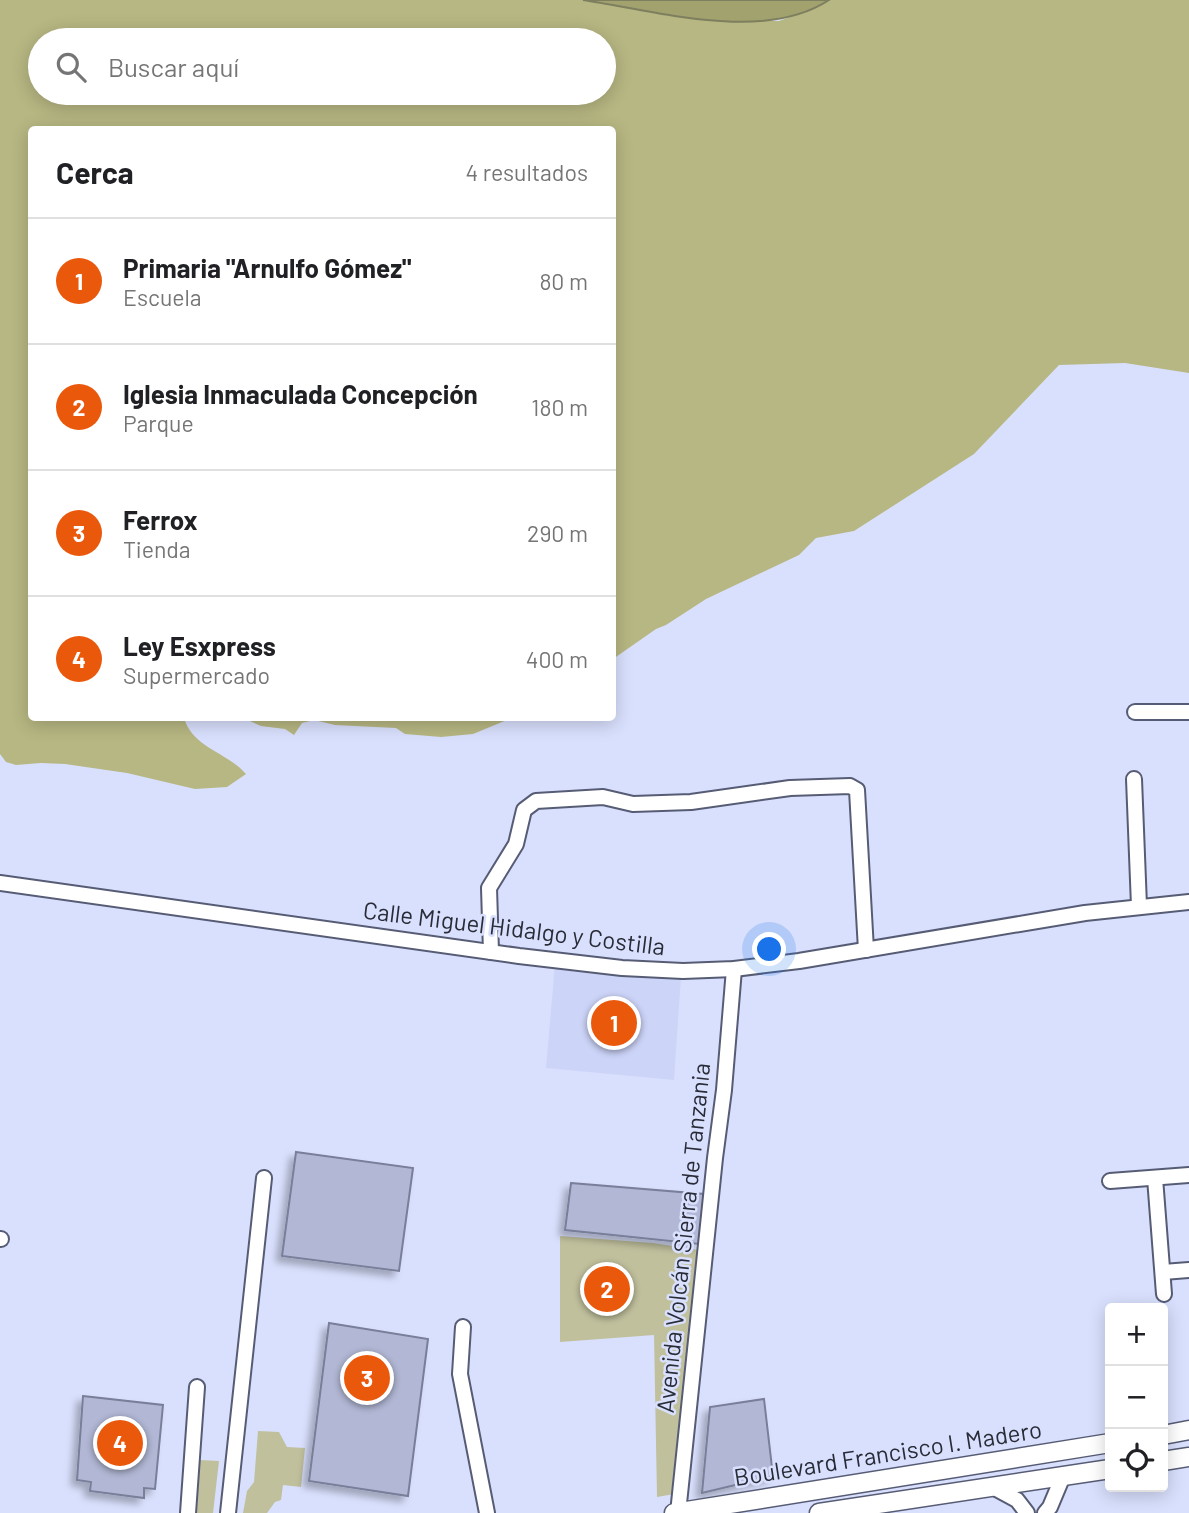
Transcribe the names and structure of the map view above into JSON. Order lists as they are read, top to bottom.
{
  "streets": {
    "main road": ["Boulevard Francisco I. Madero"],
    "street": ["Calle Miguel Hidalgo y Costilla", "Avenida Volcán Sierra de Tanzania"]
  },
  "crossings": [
    ["Calle Miguel Hidalgo y Costilla", "Avenida Volcán Sierra de Tanzania"],
    ["Avenida Volcán Sierra de Tanzania", "Boulevard Francisco I. Madero"]
  ],
  "page": {
    "search": "Buscar aquí",
    "heading": ["Cerca", "4 resultados"],
    "list": [
      {
        "mark": "1",
        "name": "Primaria \"Arnulfo Gómez\"",
        "note": "Escuela",
        "value": "80 m"
      },
      {
        "mark": "2",
        "name": "Iglesia Inmaculada Concepción",
        "note": "Parque",
        "value": "180 m"
      },
      {
        "mark": "3",
        "name": "Ferrox",
        "note": "Tienda",
        "value": "290 m"
      },
      {
        "mark": "4",
        "name": "Ley Esxpress",
        "note": "Supermercado",
        "value": "400 m"
      }
    ],
    "pins": [
      "1",
      "2",
      "3",
      "4"
    ],
    "map_buttons": ["+", "−"]
  }
}
